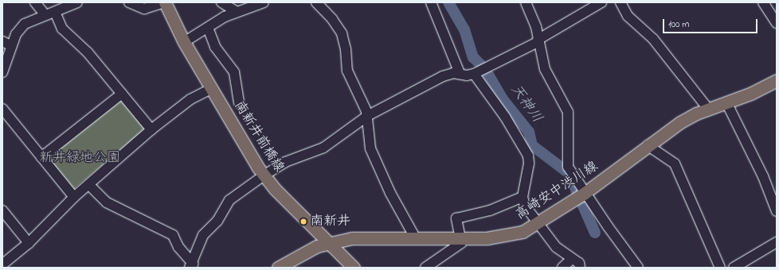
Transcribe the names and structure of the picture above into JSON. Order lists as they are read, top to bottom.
{
  "streets": {
    "main road": ["南新井前橋線", "高崎安中渋川線"]
  },
  "crossings": [
    ["南新井前橋線", "高崎安中渋川線"]
  ],
  "water": ["天神川"],
  "parks": ["新井緑地公園"],
  "places": ["南新井"],
  "scale_bar": "100 m"
}
